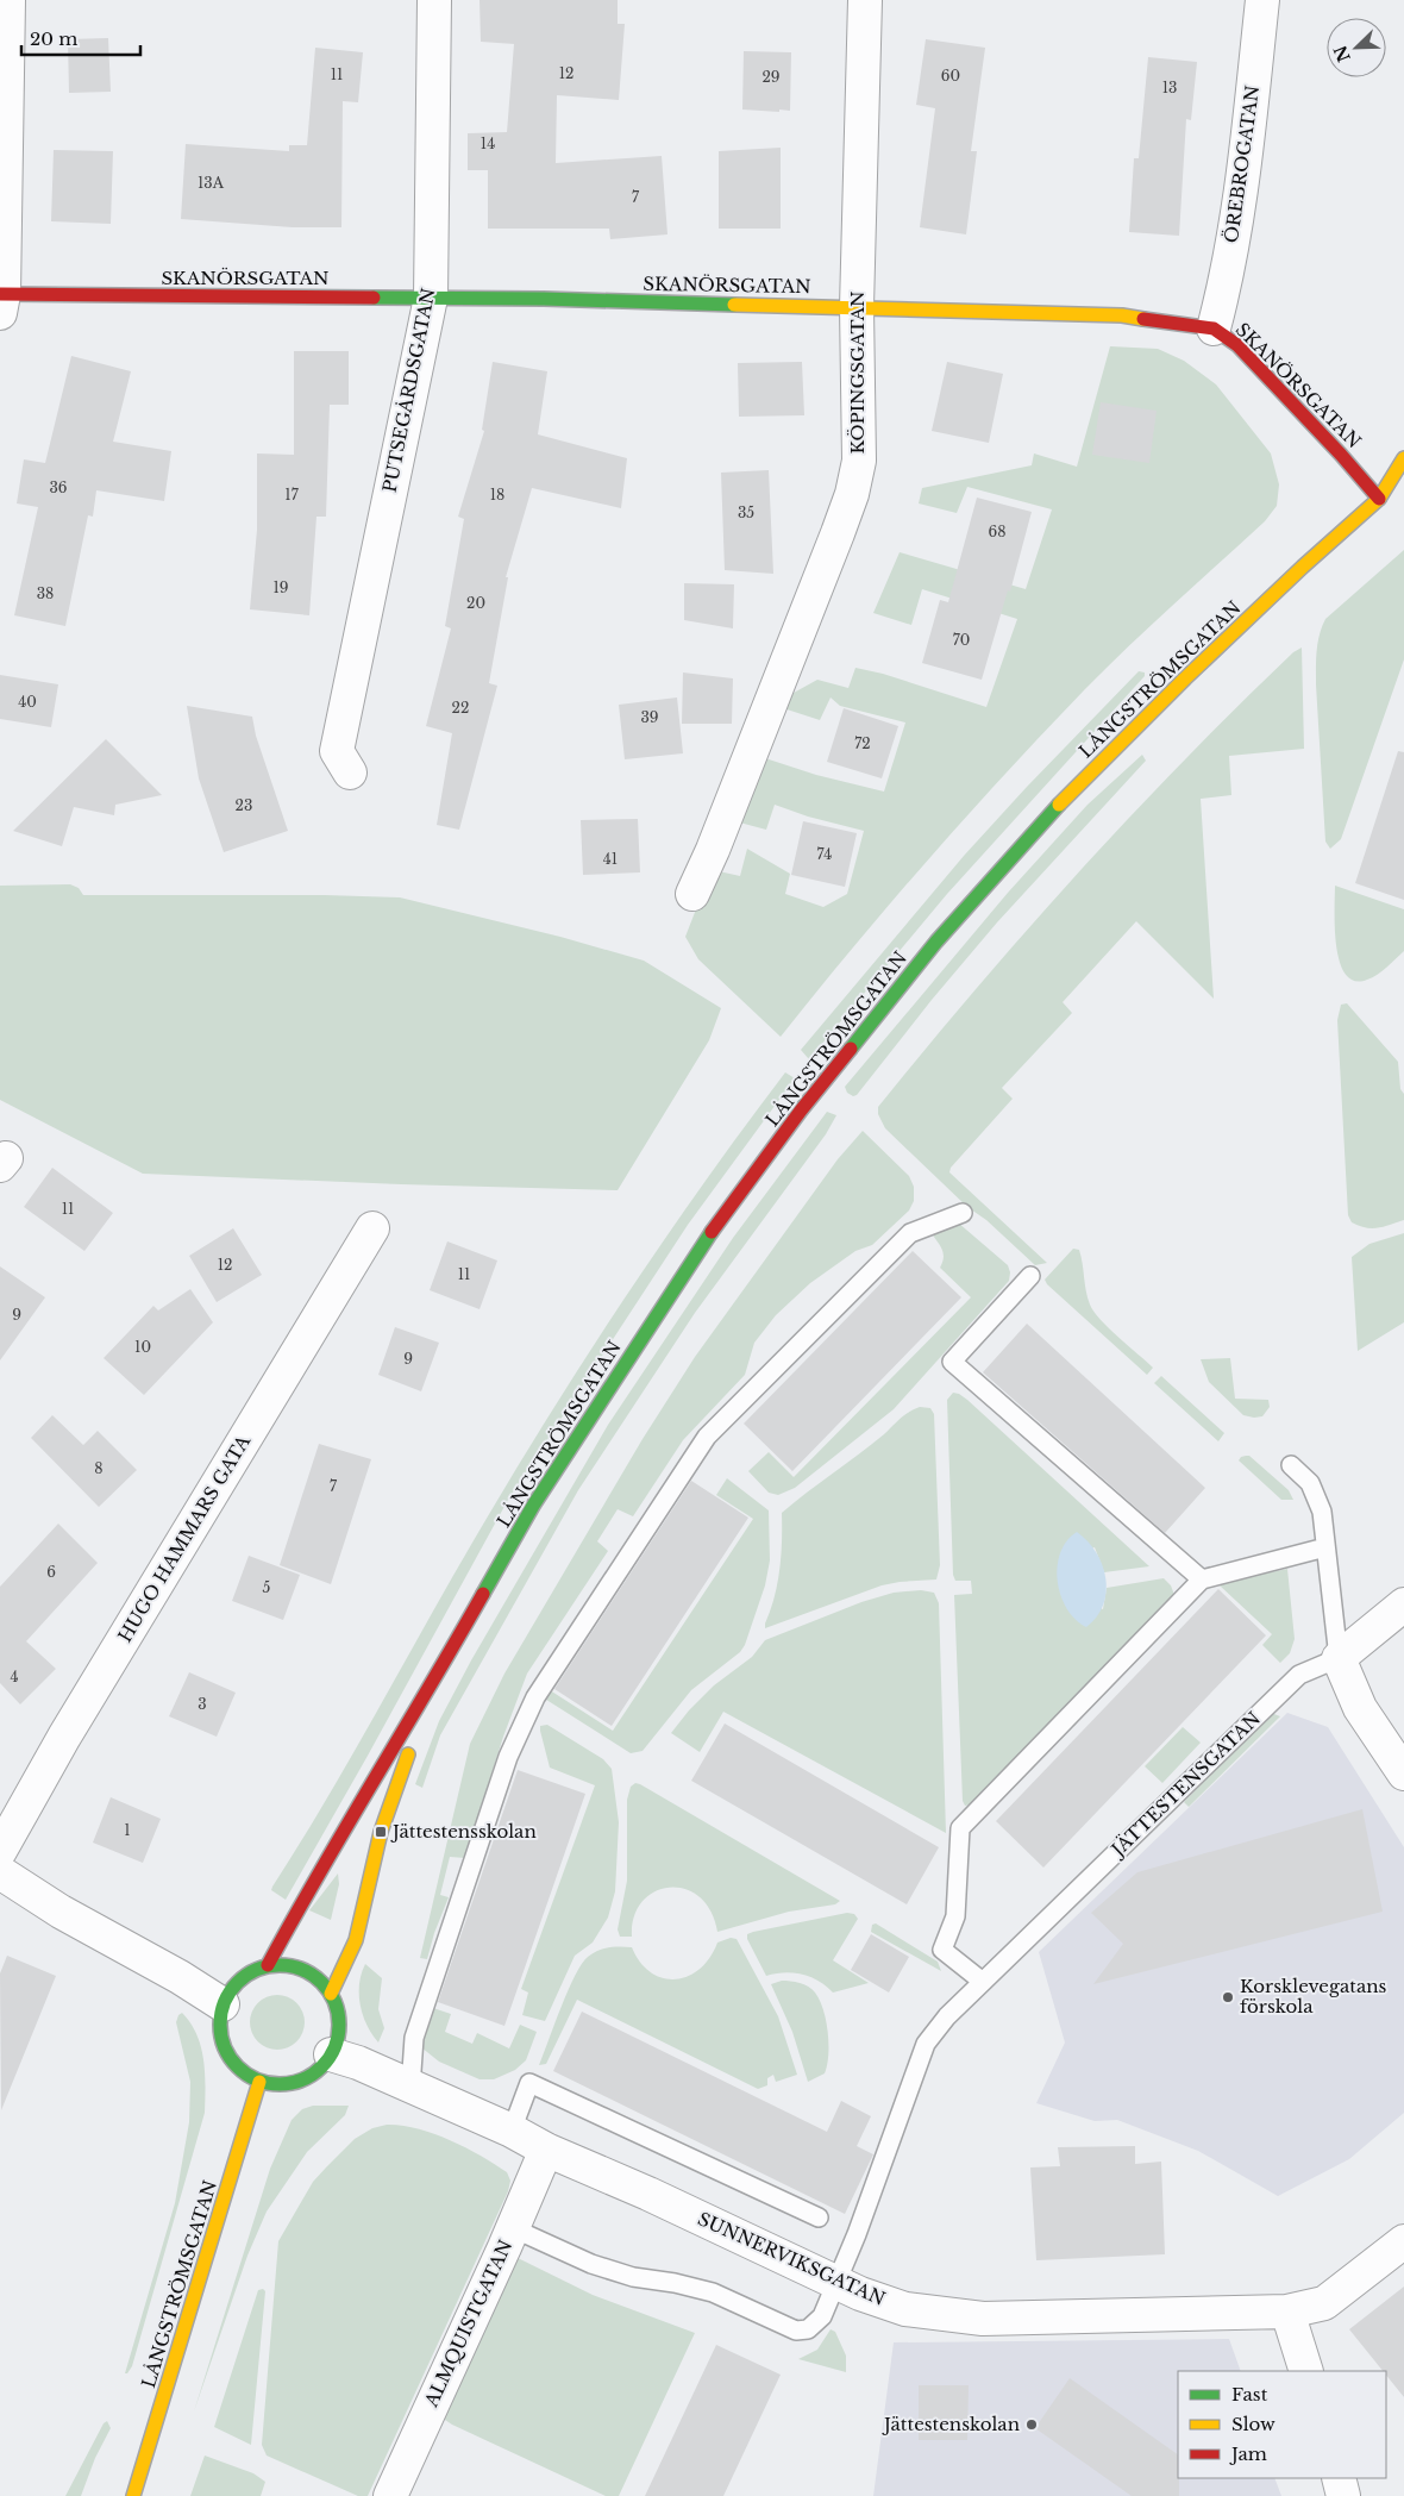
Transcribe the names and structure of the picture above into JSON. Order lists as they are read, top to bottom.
{
  "streets": {
    "street": [
      "ÖREBROGATAN",
      "SKANÖRSGATAN",
      "KÖPINGSGATAN",
      "PUTSEGÅRDSGATAN",
      "LÅNGSTRÖMSGATAN",
      "HUGO HAMMARS GATA",
      "JÄTTESTENSGATAN",
      "SUNNERVIKSGATAN",
      "ALMQUISTGATAN"
    ]
  },
  "crossings": [
    ["ÖREBROGATAN", "SKANÖRSGATAN"],
    ["SKANÖRSGATAN", "KÖPINGSGATAN"],
    ["SKANÖRSGATAN", "PUTSEGÅRDSGATAN"],
    ["SKANÖRSGATAN", "LÅNGSTRÖMSGATAN"],
    ["LÅNGSTRÖMSGATAN", "SUNNERVIKSGATAN"],
    ["JÄTTESTENSGATAN", "SUNNERVIKSGATAN"],
    ["JÄTTESTENSGATAN", "ALMQUISTGATAN"],
    ["SUNNERVIKSGATAN", "ALMQUISTGATAN"]
  ],
  "places": {
    "transit": ["Jättestensskolan"],
    "other": ["Korsklevegatans förskola", "Jättestenskolan"]
  },
  "house_numbers": [
    "12",
    "11",
    "60",
    "29",
    "13",
    "14",
    "13A",
    "7",
    "36",
    "17",
    "18",
    "35",
    "68",
    "19",
    "38",
    "20",
    "70",
    "40",
    "22",
    "39",
    "72",
    "23",
    "74",
    "41",
    "11",
    "12",
    "11",
    "9",
    "10",
    "9",
    "8",
    "7",
    "6",
    "5",
    "4",
    "3",
    "1"
  ],
  "legend": ["Fast", "Slow", "Jam"],
  "scale_bar": "20 m",
  "north": "bottom left"
}
